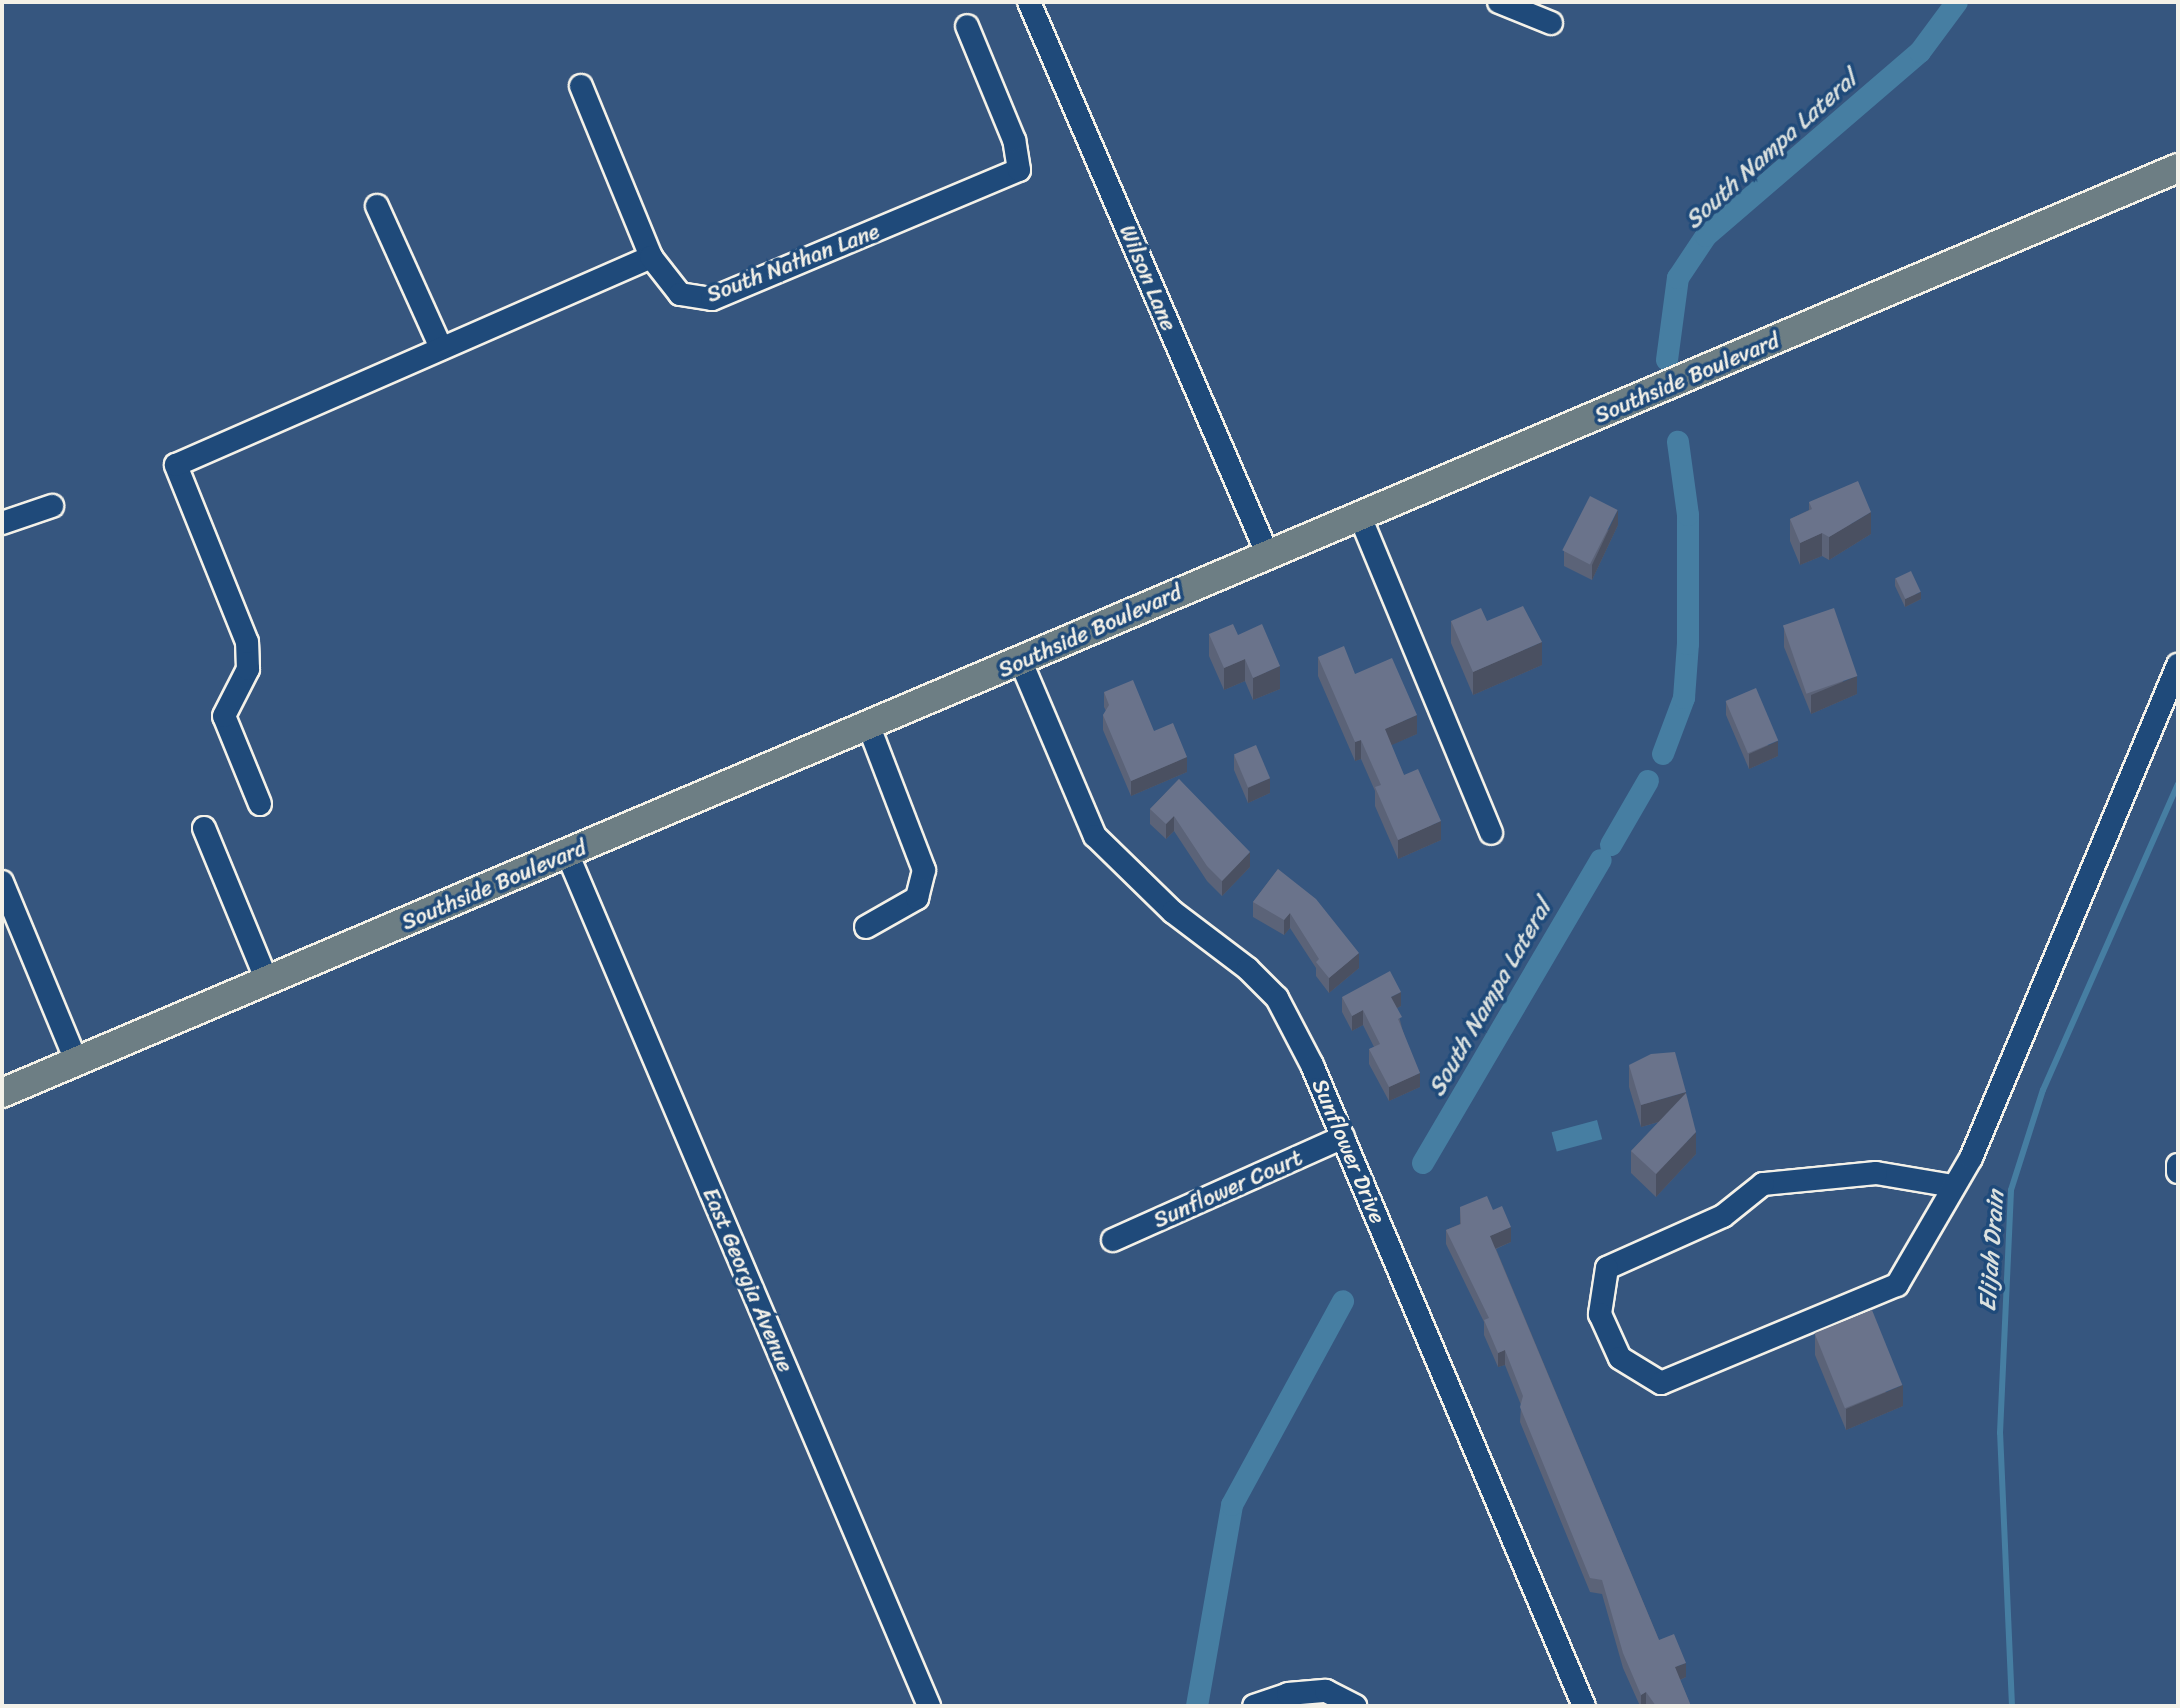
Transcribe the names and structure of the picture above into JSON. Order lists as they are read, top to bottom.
{
  "streets": {
    "main road": ["Southside Boulevard"],
    "street": [
      "South Nathan Lane",
      "Wilson Lane",
      "Sunflower Drive",
      "Sunflower Court",
      "East Georgia Avenue"
    ]
  },
  "crossings": [
    ["Wilson Lane", "Southside Boulevard"],
    ["Southside Boulevard", "Sunflower Drive"],
    ["Southside Boulevard", "East Georgia Avenue"],
    ["Sunflower Drive", "Sunflower Court"]
  ],
  "water": ["South Nampa Lateral", "Elijah Drain"]
}
